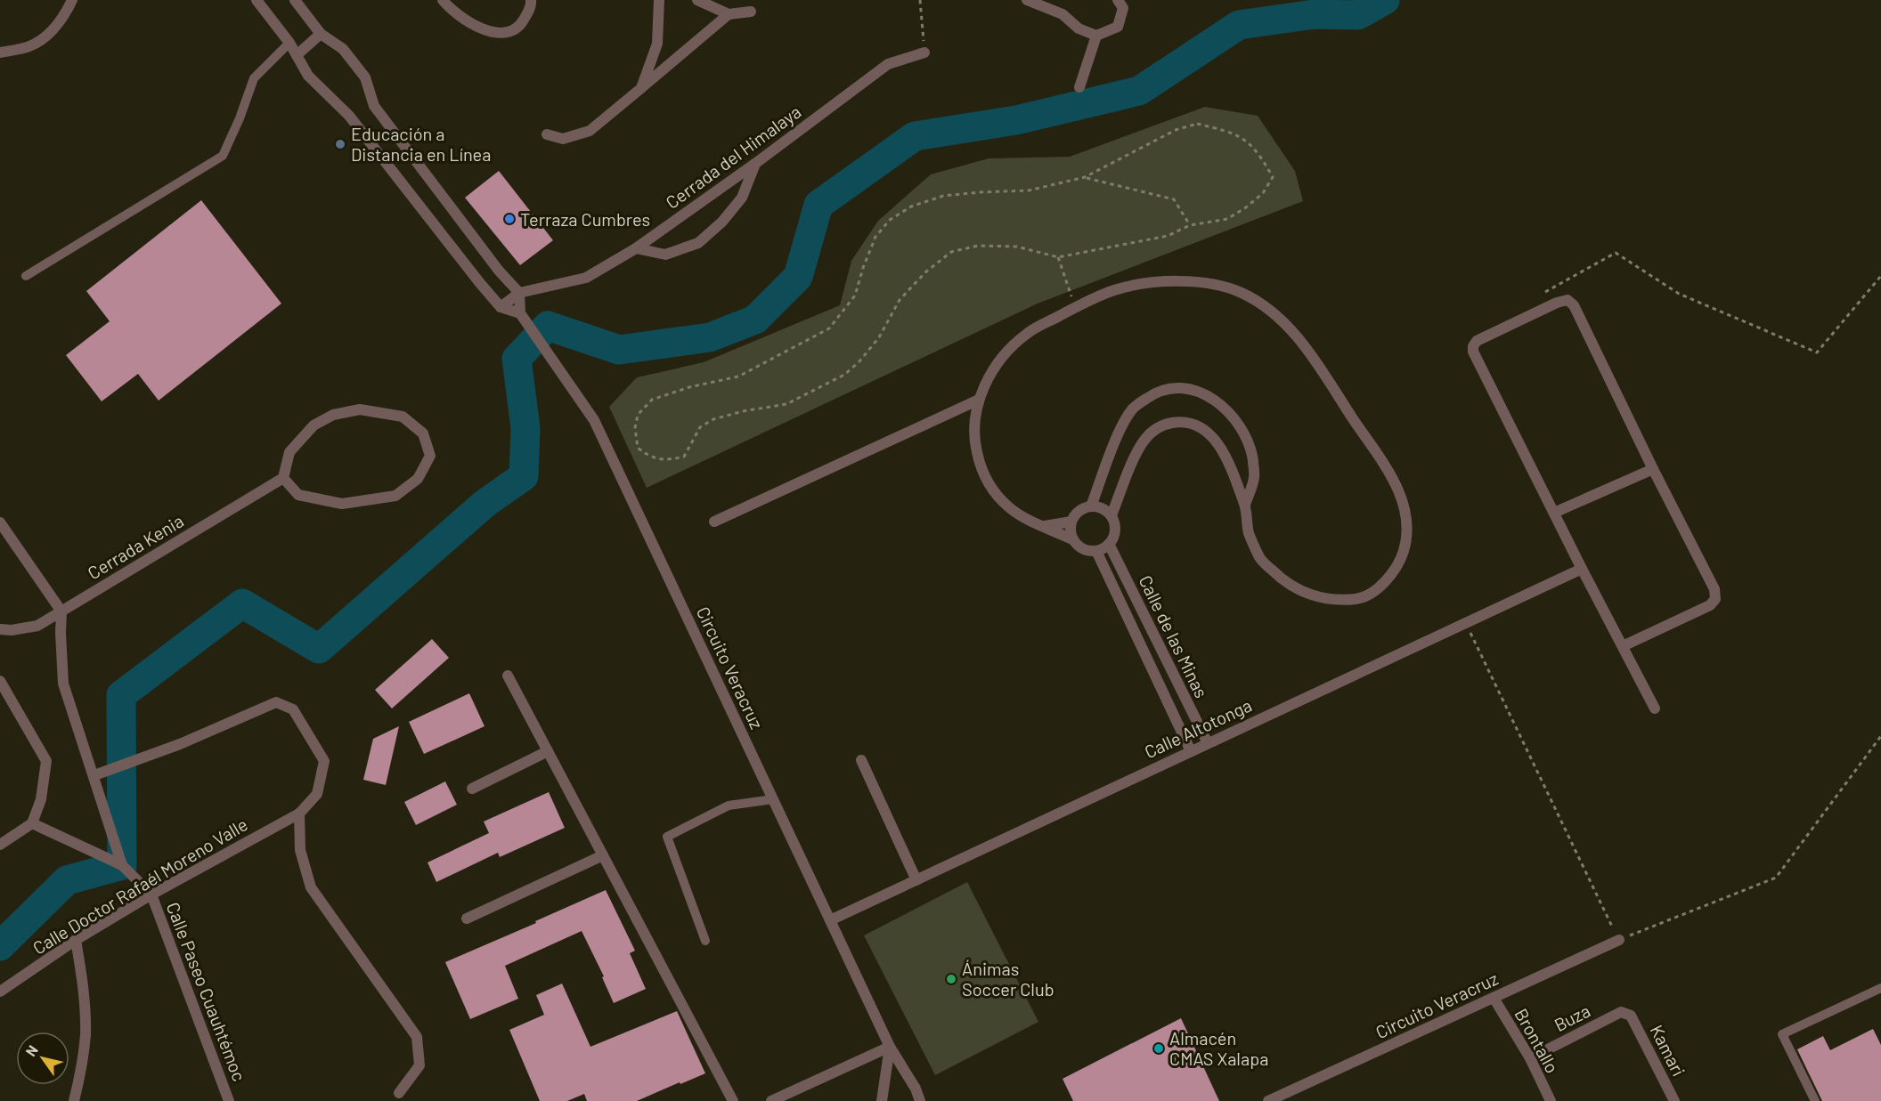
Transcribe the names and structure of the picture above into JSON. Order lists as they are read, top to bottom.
{
  "streets": {
    "street": [
      "Cerrada del Himalaya",
      "Cerrada Kenia",
      "Calle de las Minas",
      "Circuito Veracruz",
      "Calle Altotonga",
      "Calle Doctor Rafaél Moreno Valle",
      "Calle Paseo Cuauhtémoc",
      "Buza",
      "Brontallo",
      "Kamari"
    ]
  },
  "crossings": [
    ["Calle de las Minas", "Calle Altotonga"],
    ["Circuito Veracruz", "Calle Altotonga"],
    ["Circuito Veracruz", "Brontallo"],
    ["Calle Doctor Rafaél Moreno Valle", "Calle Paseo Cuauhtémoc"],
    ["Buza", "Brontallo"],
    ["Buza", "Kamari"]
  ],
  "places": [
    "Educación a Distancia en Línea",
    "Terraza Cumbres",
    "Ánimas Soccer Club",
    "Almacén CMAS Xalapa"
  ],
  "north": "top left"
}
